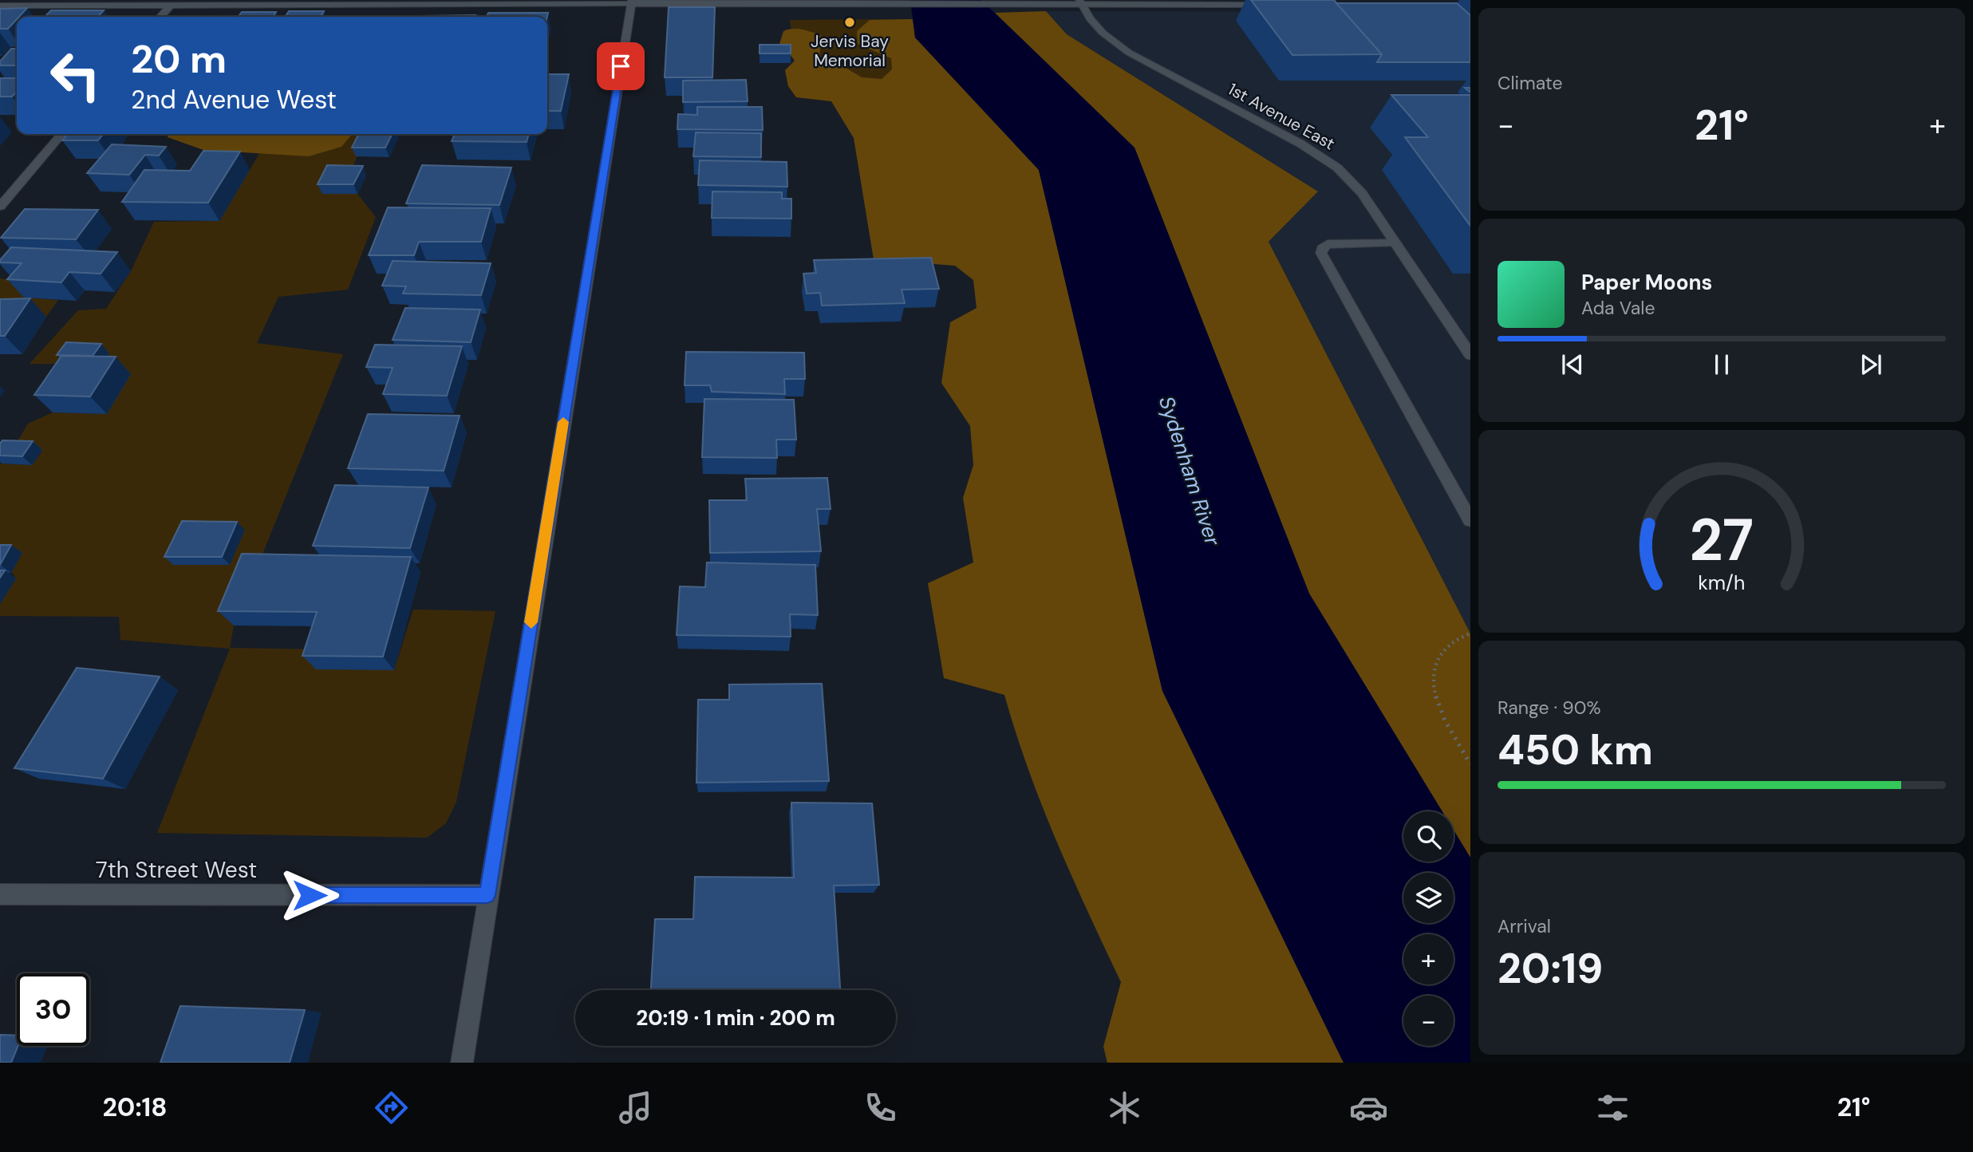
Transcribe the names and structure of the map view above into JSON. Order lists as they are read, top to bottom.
{
  "streets": {
    "street": ["1st Avenue East", "7th Street West"]
  },
  "water": ["Sydenham River"],
  "places": ["Jervis Bay Memorial"],
  "page": {
    "tile": [
      "Climate",
      ["Range · 90%", "450 km"],
      ["Arrival", "20:19"]
    ],
    "turn": ["20 m", "2nd Avenue West"],
    "heat": ["−", "21°", "+"],
    "song": ["Paper Moons", "Ada Vale"],
    "map_buttons": ["+", "−"],
    "limit": "30",
    "trip": "20:19 · 1 min · 200 m",
    "tabs": ["20:18", "21°"],
    "gauge": ["27", "km/h"]
  }
}
